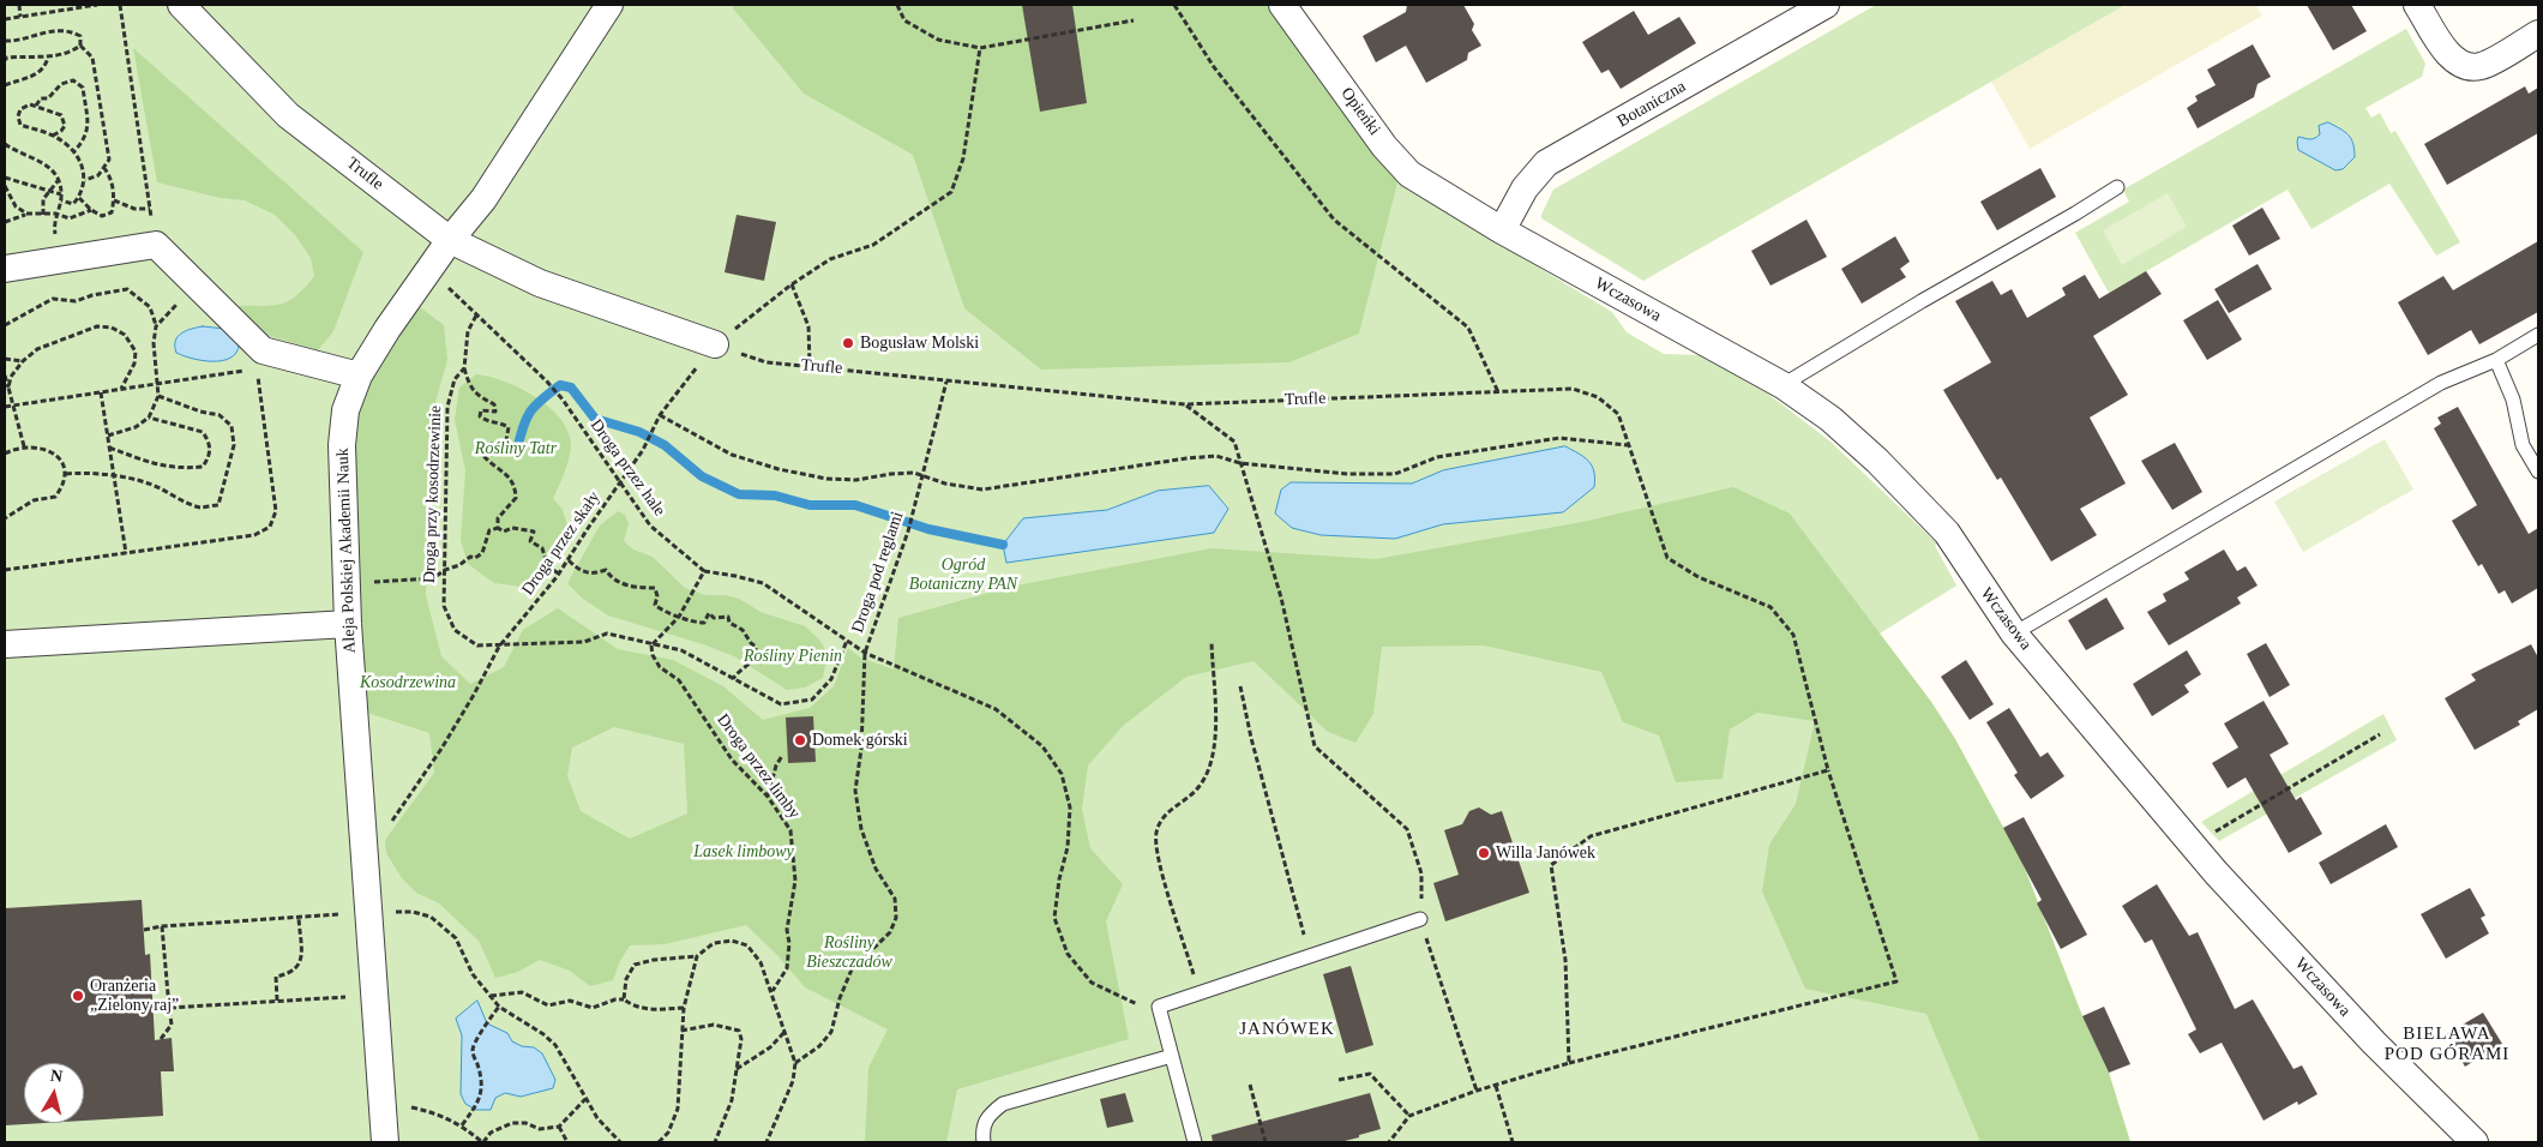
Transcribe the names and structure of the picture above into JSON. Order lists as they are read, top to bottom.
{
  "streets": {
    "street": [
      "Botaniczna",
      "Opieńki",
      "Trufle",
      "Wczasowa",
      "Aleja Polskiej Akademii Nauk"
    ],
    "path": [
      "Droga przez hale",
      "Droga przy kosodrzewinie",
      "Droga przez skały",
      "Droga pod reglami",
      "Droga przez limby"
    ]
  },
  "crossings": [
    ["Botaniczna", "Wczasowa"],
    ["Opieńki", "Wczasowa"],
    ["Trufle", "Droga przez skały"],
    ["Trufle", "Aleja Polskiej Akademii Nauk"],
    ["Trufle", "Droga pod reglami"],
    ["Droga przez hale", "Droga przy kosodrzewinie"],
    ["Droga przez hale", "Droga przez skały"],
    ["Droga przez hale", "Aleja Polskiej Akademii Nauk"],
    ["Droga przy kosodrzewinie", "Droga przez skały"],
    ["Droga przy kosodrzewinie", "Droga przez limby"]
  ],
  "districts": ["JANÓWEK", "BIELAWA POD GÓRAMI"],
  "parks": [
    "Rośliny Tatr",
    "Ogród Botaniczny PAN",
    "Rośliny Pienin",
    "Kosodrzewina",
    "Lasek limbowy",
    "Rośliny Bieszczadów"
  ],
  "places": [
    "Bogusław Molski",
    "Domek górski",
    "Willa Janówek",
    "Oranżeria „Zielony raj”"
  ],
  "north": "top"
}
